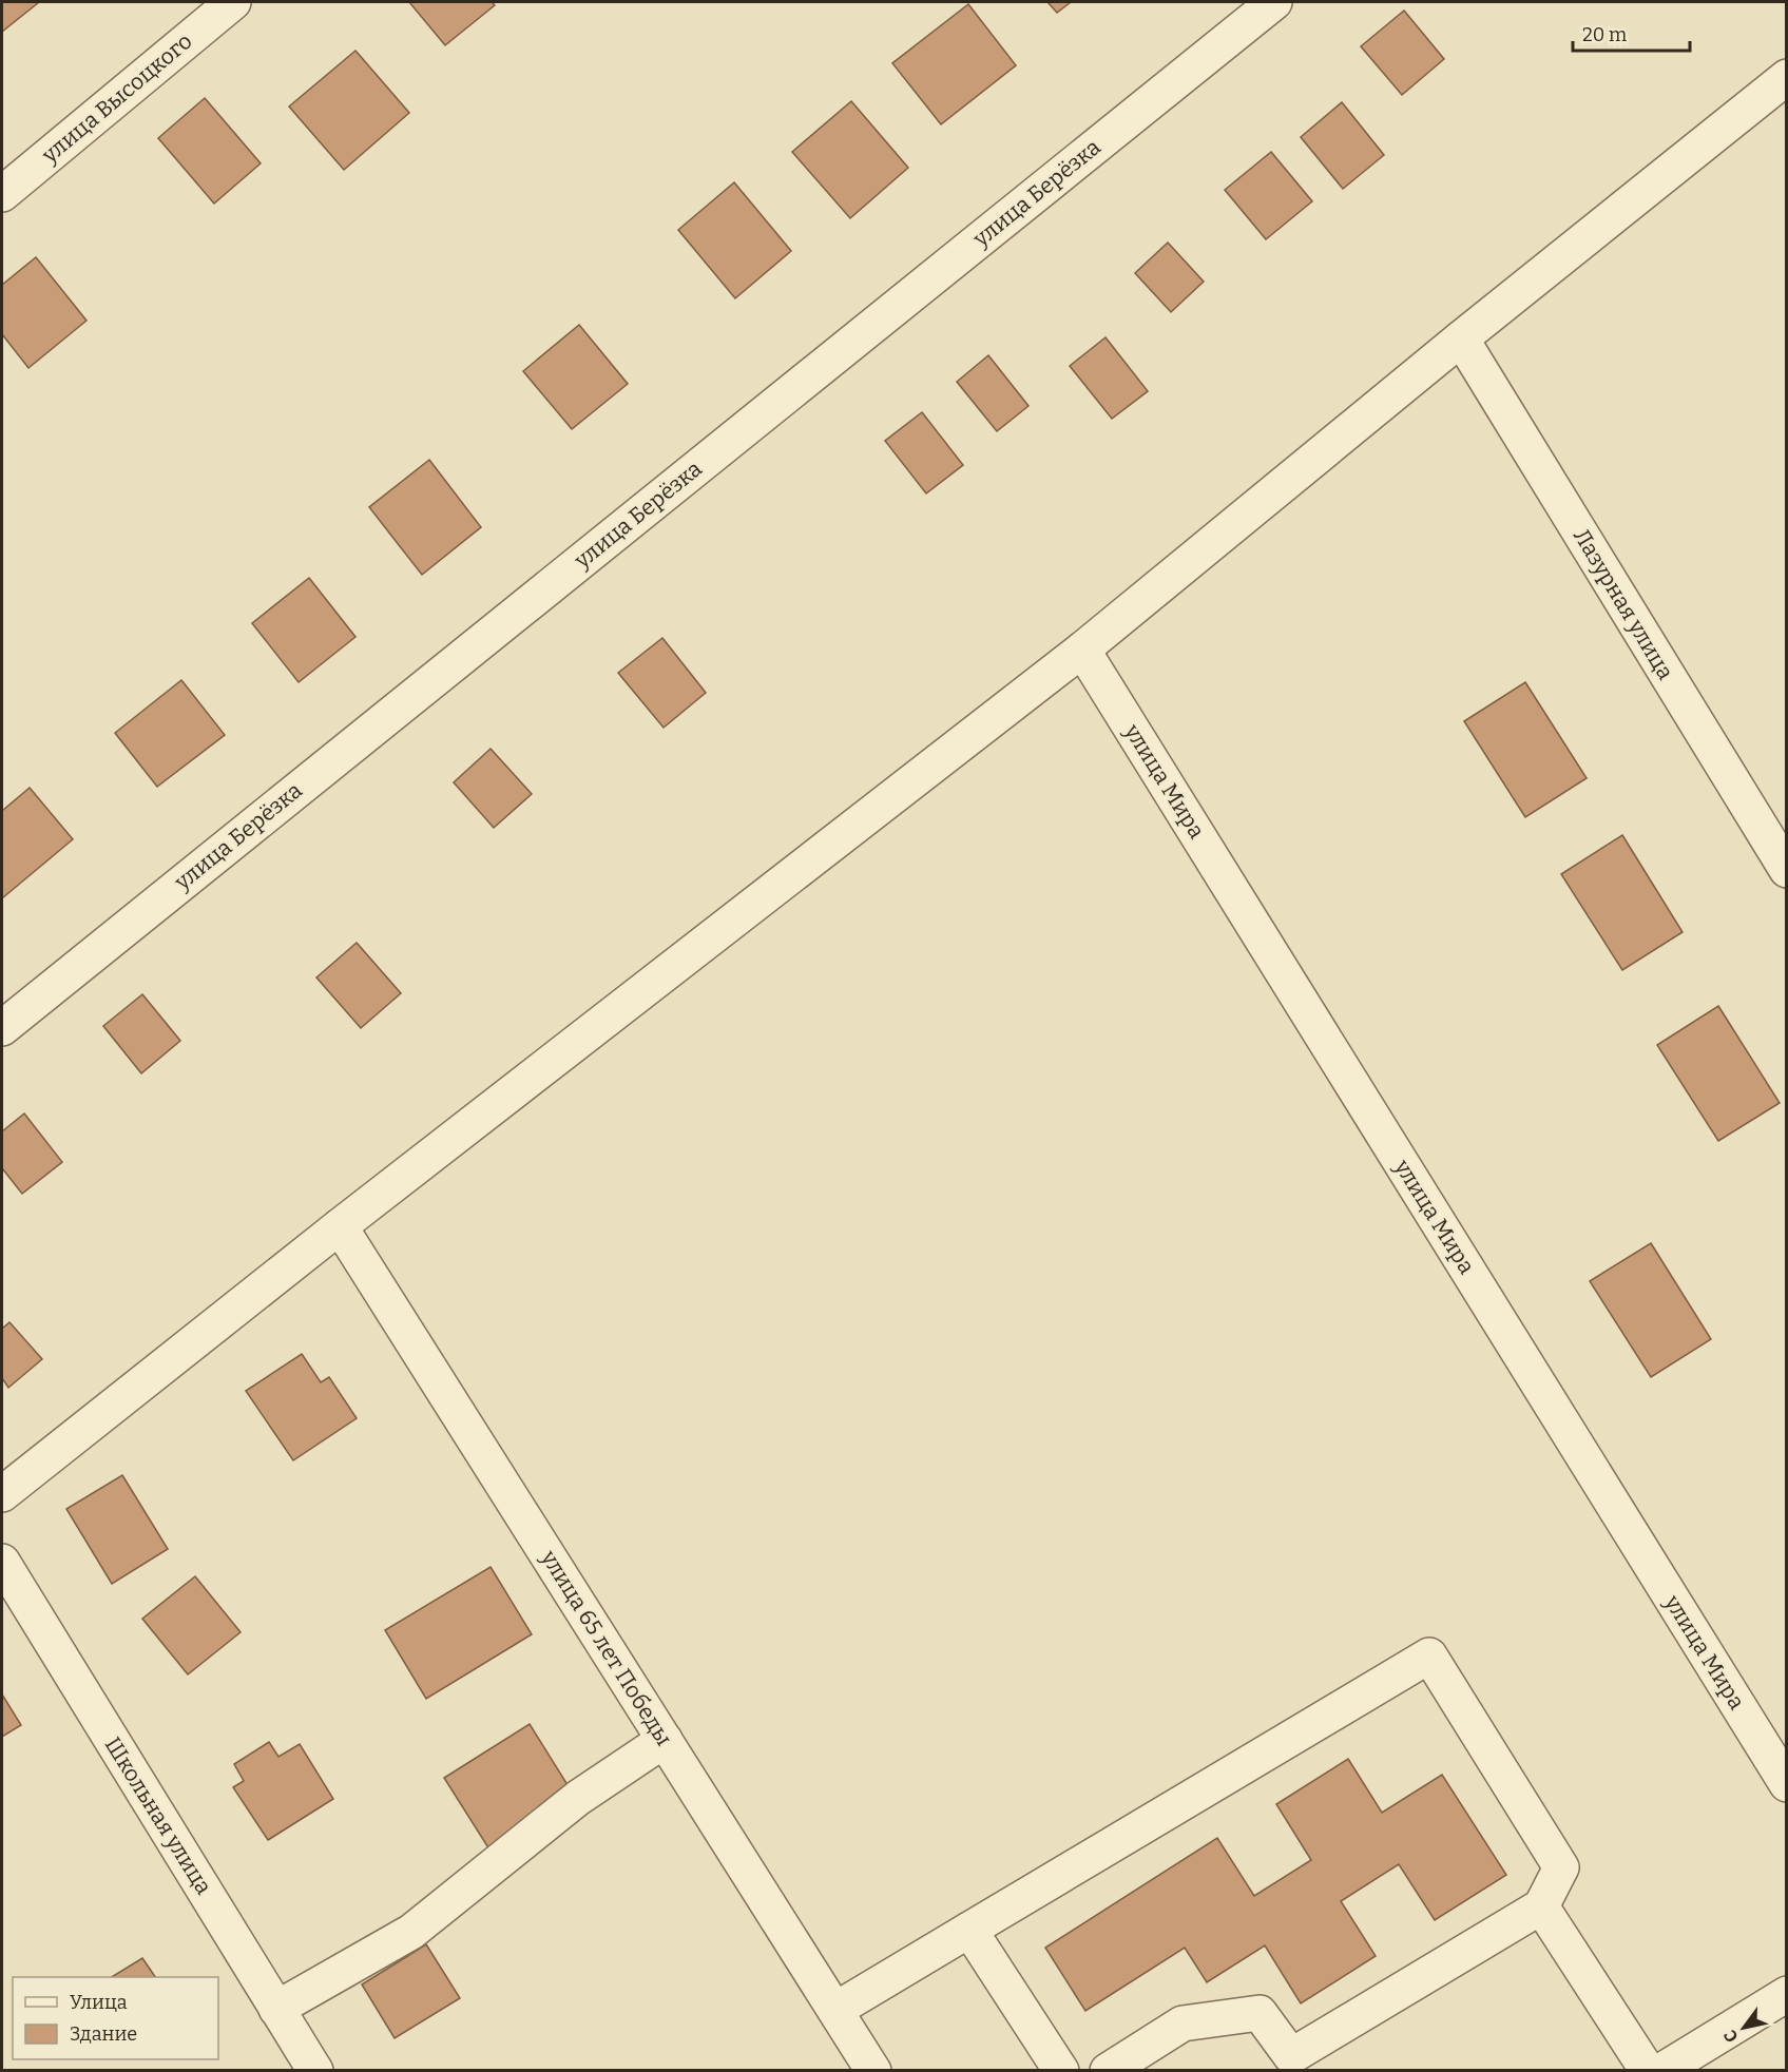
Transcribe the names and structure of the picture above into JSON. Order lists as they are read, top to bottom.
{
  "streets": {
    "street": [
      "улица Высоцкого",
      "улица Берёзка",
      "Лазурная улица",
      "улица Мира",
      "улица 65 лет Победы",
      "Школьная улица"
    ]
  },
  "legend": ["Улица", "Здание"],
  "scale_bar": "20 m",
  "north": "bottom left"
}
